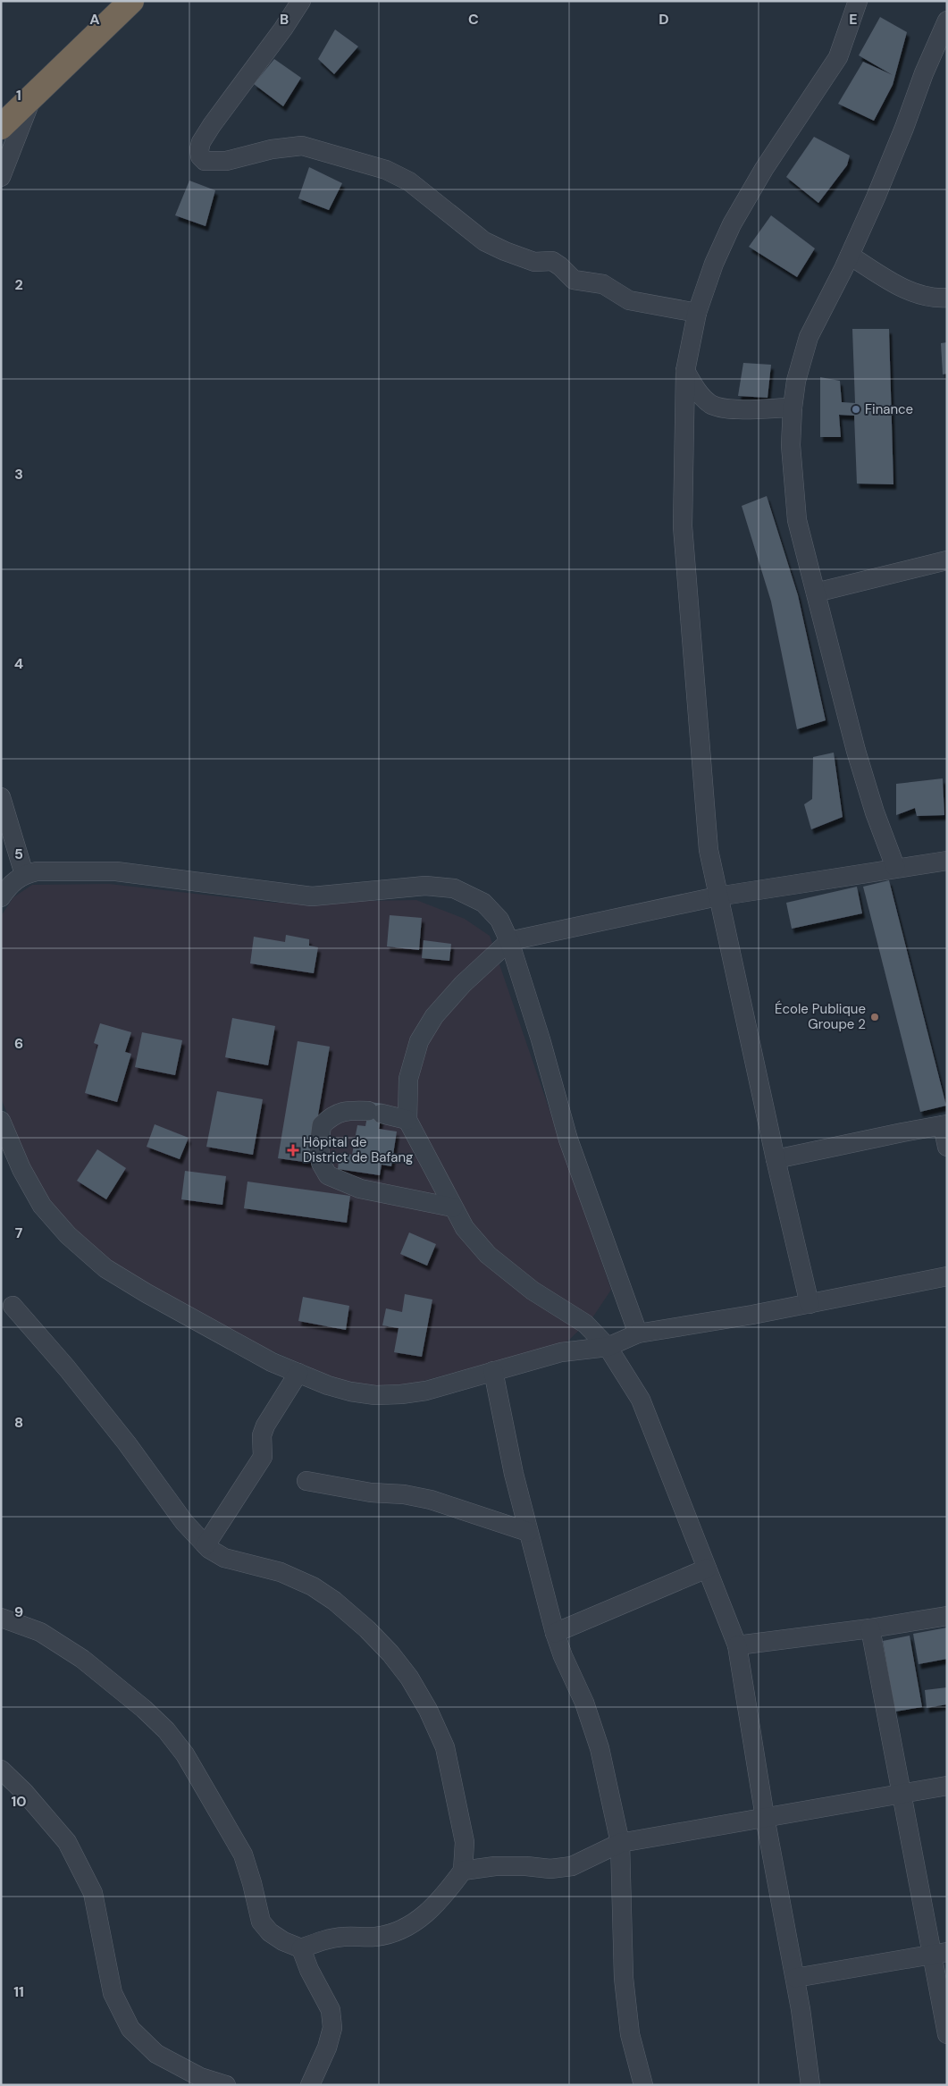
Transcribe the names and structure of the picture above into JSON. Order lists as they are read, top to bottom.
{
  "places": {
    "other": ["Finance", "École Publique Groupe 2"],
    "health": ["Hôpital de District de Bafang"]
  },
  "grid": {
    "columns": [
      "A",
      "B",
      "C",
      "D",
      "E"
    ],
    "rows": [
      "1",
      "2",
      "3",
      "4",
      "5",
      "6",
      "7",
      "8",
      "9",
      "10",
      "11"
    ]
  }
}
